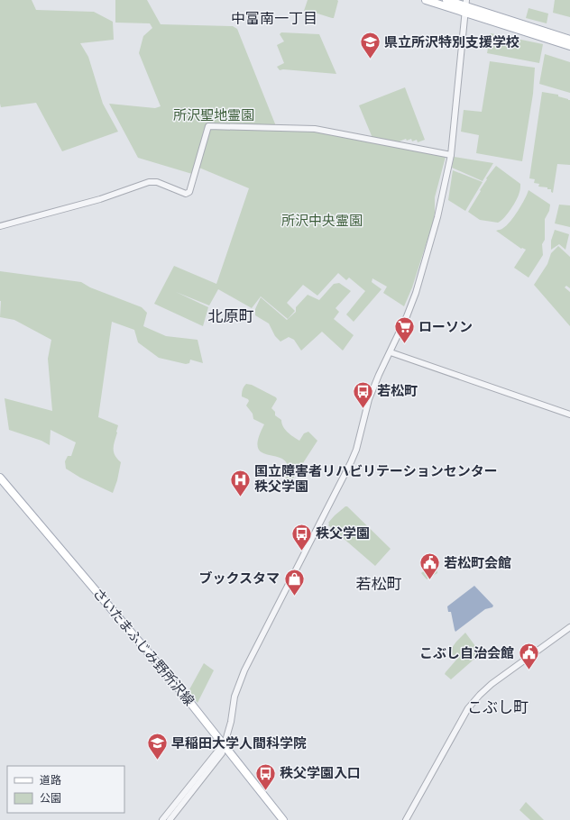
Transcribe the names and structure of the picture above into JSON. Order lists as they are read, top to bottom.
{
  "streets": {
    "main road": ["さいたまふじみ野所沢線"]
  },
  "districts": [
    "中富南一丁目",
    "北原町",
    "若松町",
    "こぶし町"
  ],
  "parks": ["所沢聖地霊園", "所沢中央霊園"],
  "places": {
    "school or university": ["県立所沢特別支援学校", "早稲田大学人間科学院"],
    "supermarket": ["ローソン"],
    "bus stop": ["若松町", "秩父学園", "秩父学園入口"],
    "hospital": ["国立障害者リハビリテーションセンター 秩父学園"],
    "public building": ["若松町会館", "こぶし自治会館"],
    "shop": ["ブックスタマ"]
  },
  "legend": ["道路", "公園"]
}
